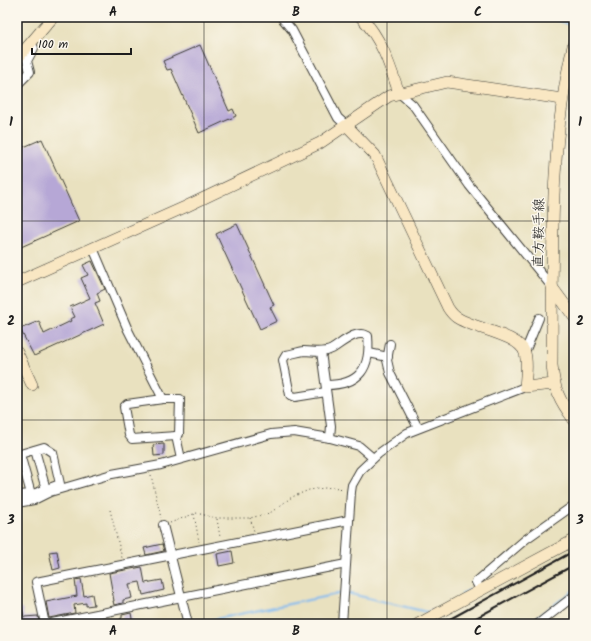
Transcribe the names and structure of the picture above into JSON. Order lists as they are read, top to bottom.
{
  "streets": {
    "street": ["直方鞍手線"]
  },
  "scale_bar": "100 m",
  "grid": {
    "columns": ["A", "B", "C"],
    "rows": ["1", "2", "3"]
  }
}
